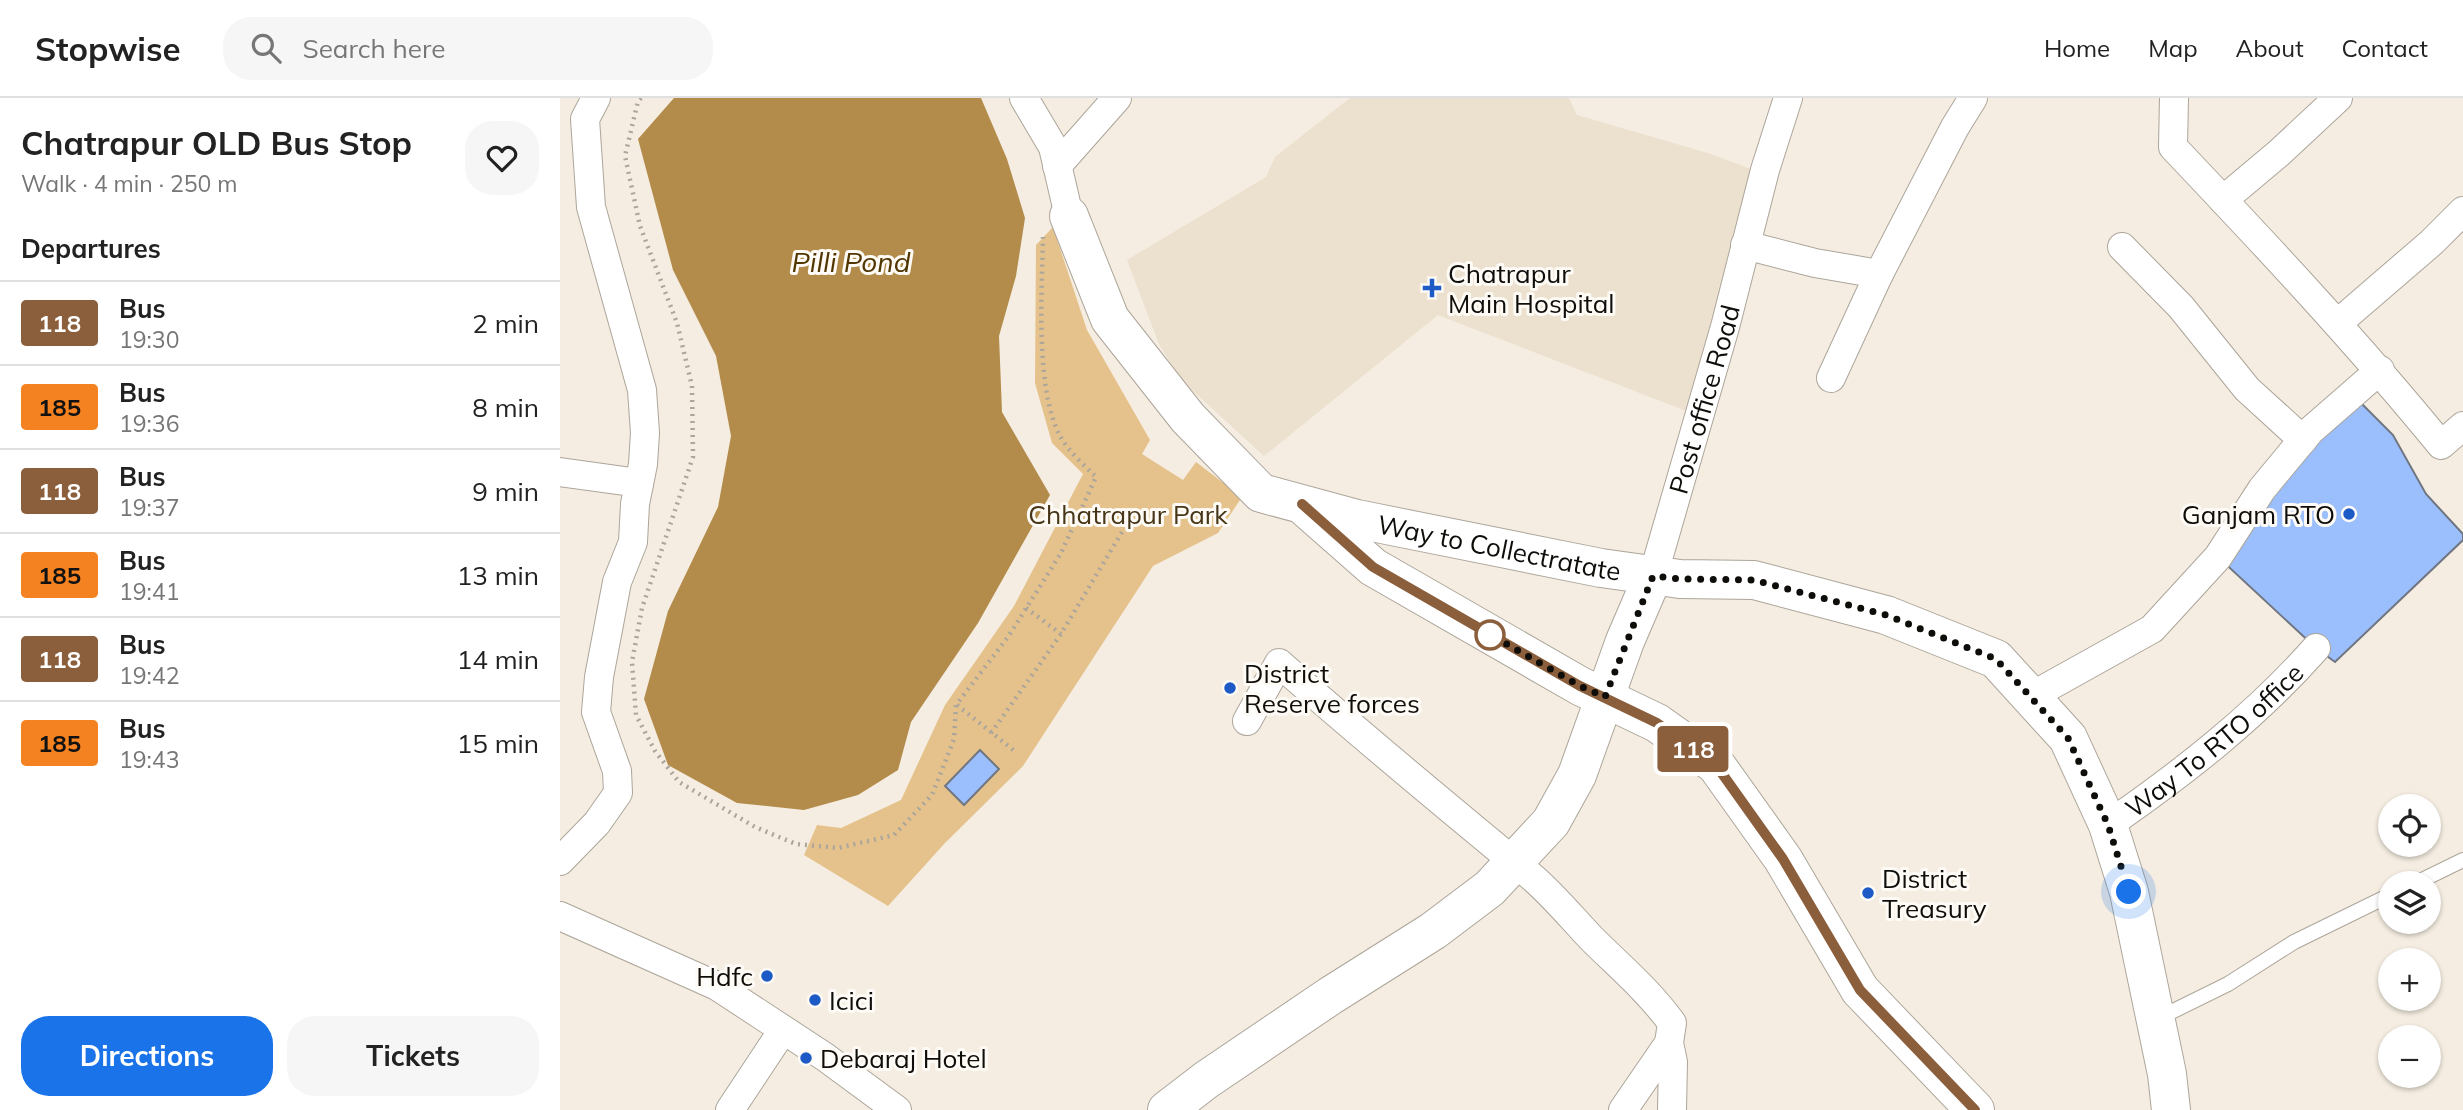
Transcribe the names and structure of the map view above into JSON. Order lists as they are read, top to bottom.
{
  "streets": {
    "main road": ["Post office Road", "Way to Collectratate"],
    "street": ["Way To RTO office"]
  },
  "crossings": [
    ["Post office Road", "Way to Collectratate"],
    ["Way to Collectratate", "Way To RTO office"]
  ],
  "water": ["Pilli Pond"],
  "parks": ["Chhatrapur Park"],
  "places": {
    "health": ["Chatrapur Main Hospital"],
    "other": [
      "Ganjam RTO",
      "District Reserve forces",
      "District Treasury",
      "Hdfc",
      "Icici",
      "Debaraj Hotel"
    ]
  },
  "lines": ["bus line 118"],
  "page": {
    "header": "Stopwise",
    "search": "Search here",
    "nav": [
      "Home",
      "Map",
      "About",
      "Contact"
    ],
    "heading": [
      ["Chatrapur OLD Bus Stop", "Walk · 4 min · 250 m"],
      "Departures"
    ],
    "on_map": "118",
    "list": [
      {
        "mark": "118",
        "name": "Bus",
        "note": "19:30",
        "value": "2 min"
      },
      {
        "mark": "185",
        "name": "Bus",
        "note": "19:36",
        "value": "8 min"
      },
      {
        "mark": "118",
        "name": "Bus",
        "note": "19:37",
        "value": "9 min"
      },
      {
        "mark": "185",
        "name": "Bus",
        "note": "19:41",
        "value": "13 min"
      },
      {
        "mark": "118",
        "name": "Bus",
        "note": "19:42",
        "value": "14 min"
      },
      {
        "mark": "185",
        "name": "Bus",
        "note": "19:43",
        "value": "15 min"
      }
    ],
    "map_buttons": ["+", "−"],
    "buttons": ["Directions", "Tickets"]
  }
}
